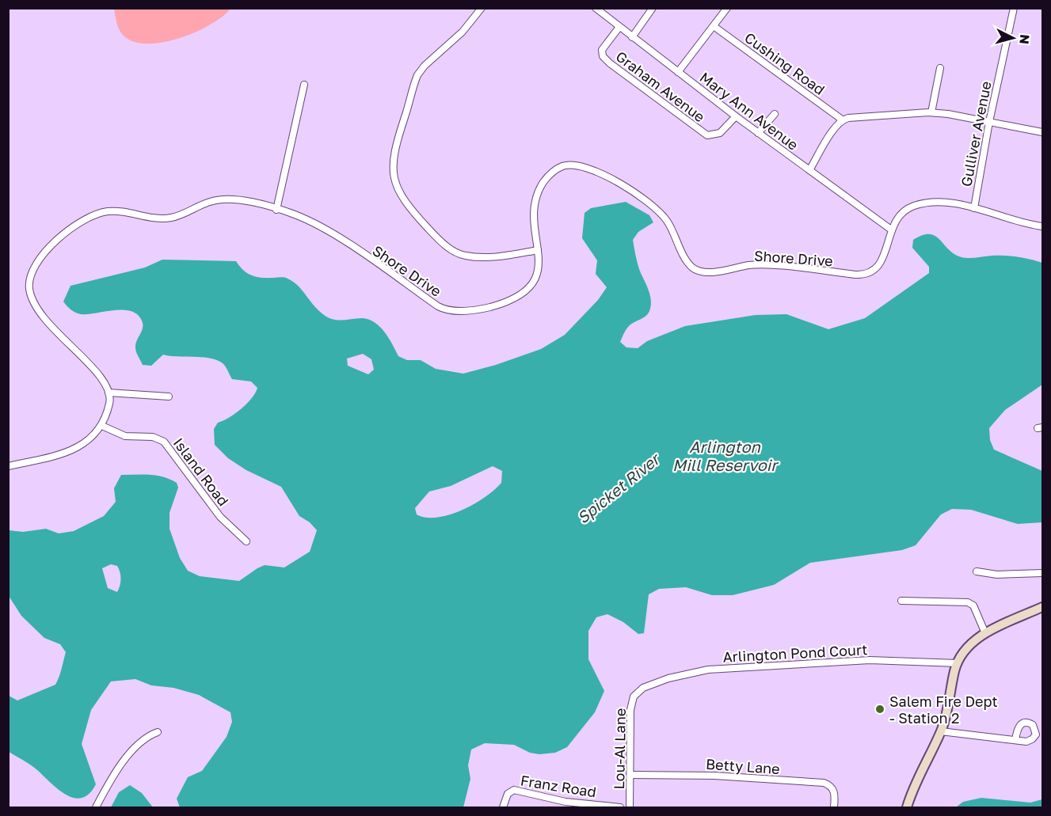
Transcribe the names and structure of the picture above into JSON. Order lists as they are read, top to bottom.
{
  "streets": {
    "street": [
      "Cushing Road",
      "Graham Avenue",
      "Mary Ann Avenue",
      "Gulliver Avenue",
      "Shore Drive",
      "Island Road",
      "Arlington Pond Court",
      "Lou-Al Lane",
      "Betty Lane",
      "Franz Road"
    ]
  },
  "crossings": [
    ["Graham Avenue", "Mary Ann Avenue"],
    ["Mary Ann Avenue", "Shore Drive"],
    ["Gulliver Avenue", "Shore Drive"],
    ["Arlington Pond Court", "Lou-Al Lane"],
    ["Lou-Al Lane", "Betty Lane"]
  ],
  "water": ["Arlington Mill Reservoir", "Spicket River"],
  "places": ["Salem Fire Dept - Station 2"],
  "north": "right"
}
